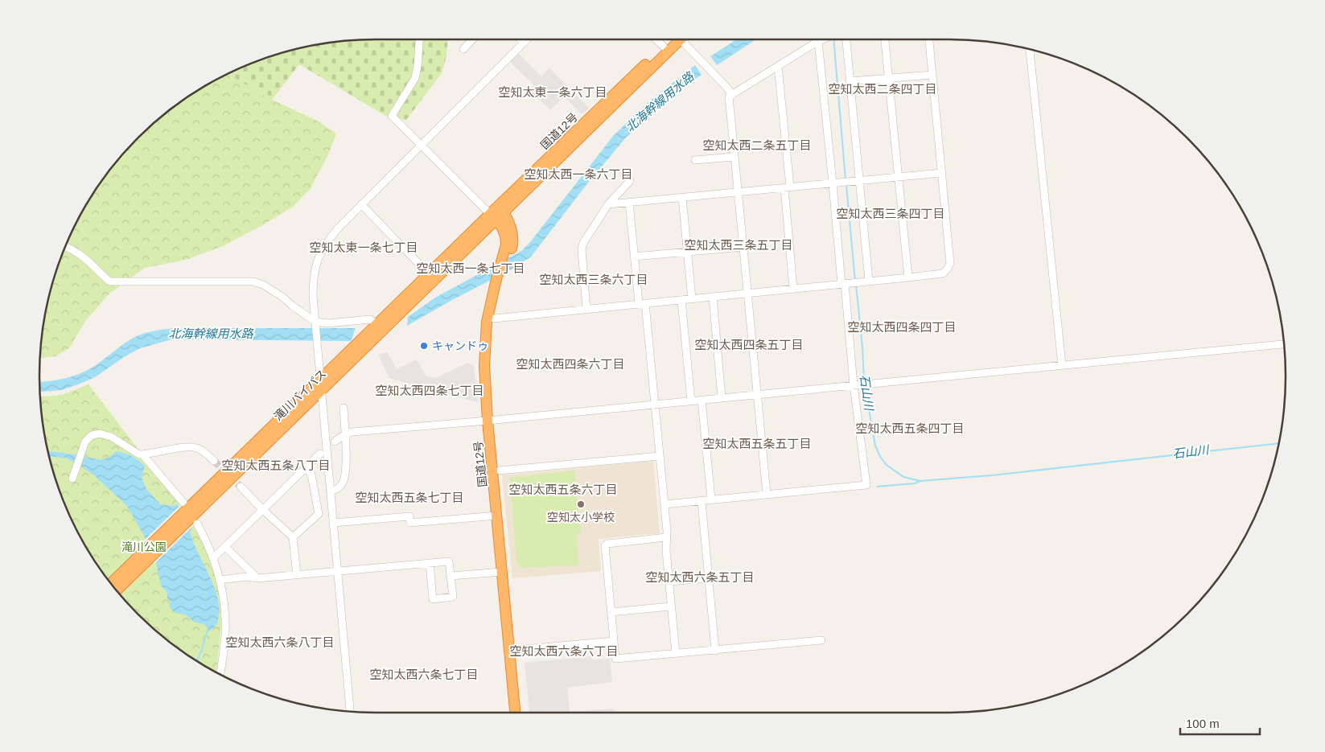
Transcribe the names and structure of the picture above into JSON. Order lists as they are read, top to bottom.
{
  "streets": {
    "highway": ["国道12号", "滝川バイパス"]
  },
  "crossings": [
    ["国道12号", "滝川バイパス"]
  ],
  "districts": [
    "空知太西二条四丁目",
    "空知太東一条六丁目",
    "空知太西二条五丁目",
    "空知太西一条六丁目",
    "空知太西三条四丁目",
    "空知太西三条五丁目",
    "空知太東一条七丁目",
    "空知太西一条七丁目",
    "空知太西三条六丁目",
    "空知太西四条四丁目",
    "空知太西四条五丁目",
    "空知太西四条六丁目",
    "空知太西四条七丁目",
    "空知太西五条四丁目",
    "空知太西五条五丁目",
    "空知太西五条八丁目",
    "空知太西五条六丁目",
    "空知太西五条七丁目",
    "空知太西六条五丁目",
    "空知太西六条八丁目",
    "空知太西六条六丁目",
    "空知太西六条七丁目"
  ],
  "water": ["北海幹線用水路", "石山川"],
  "parks": ["滝川公園"],
  "places": ["キャンドゥ", "空知太小学校"],
  "scale_bar": "100 m"
}
